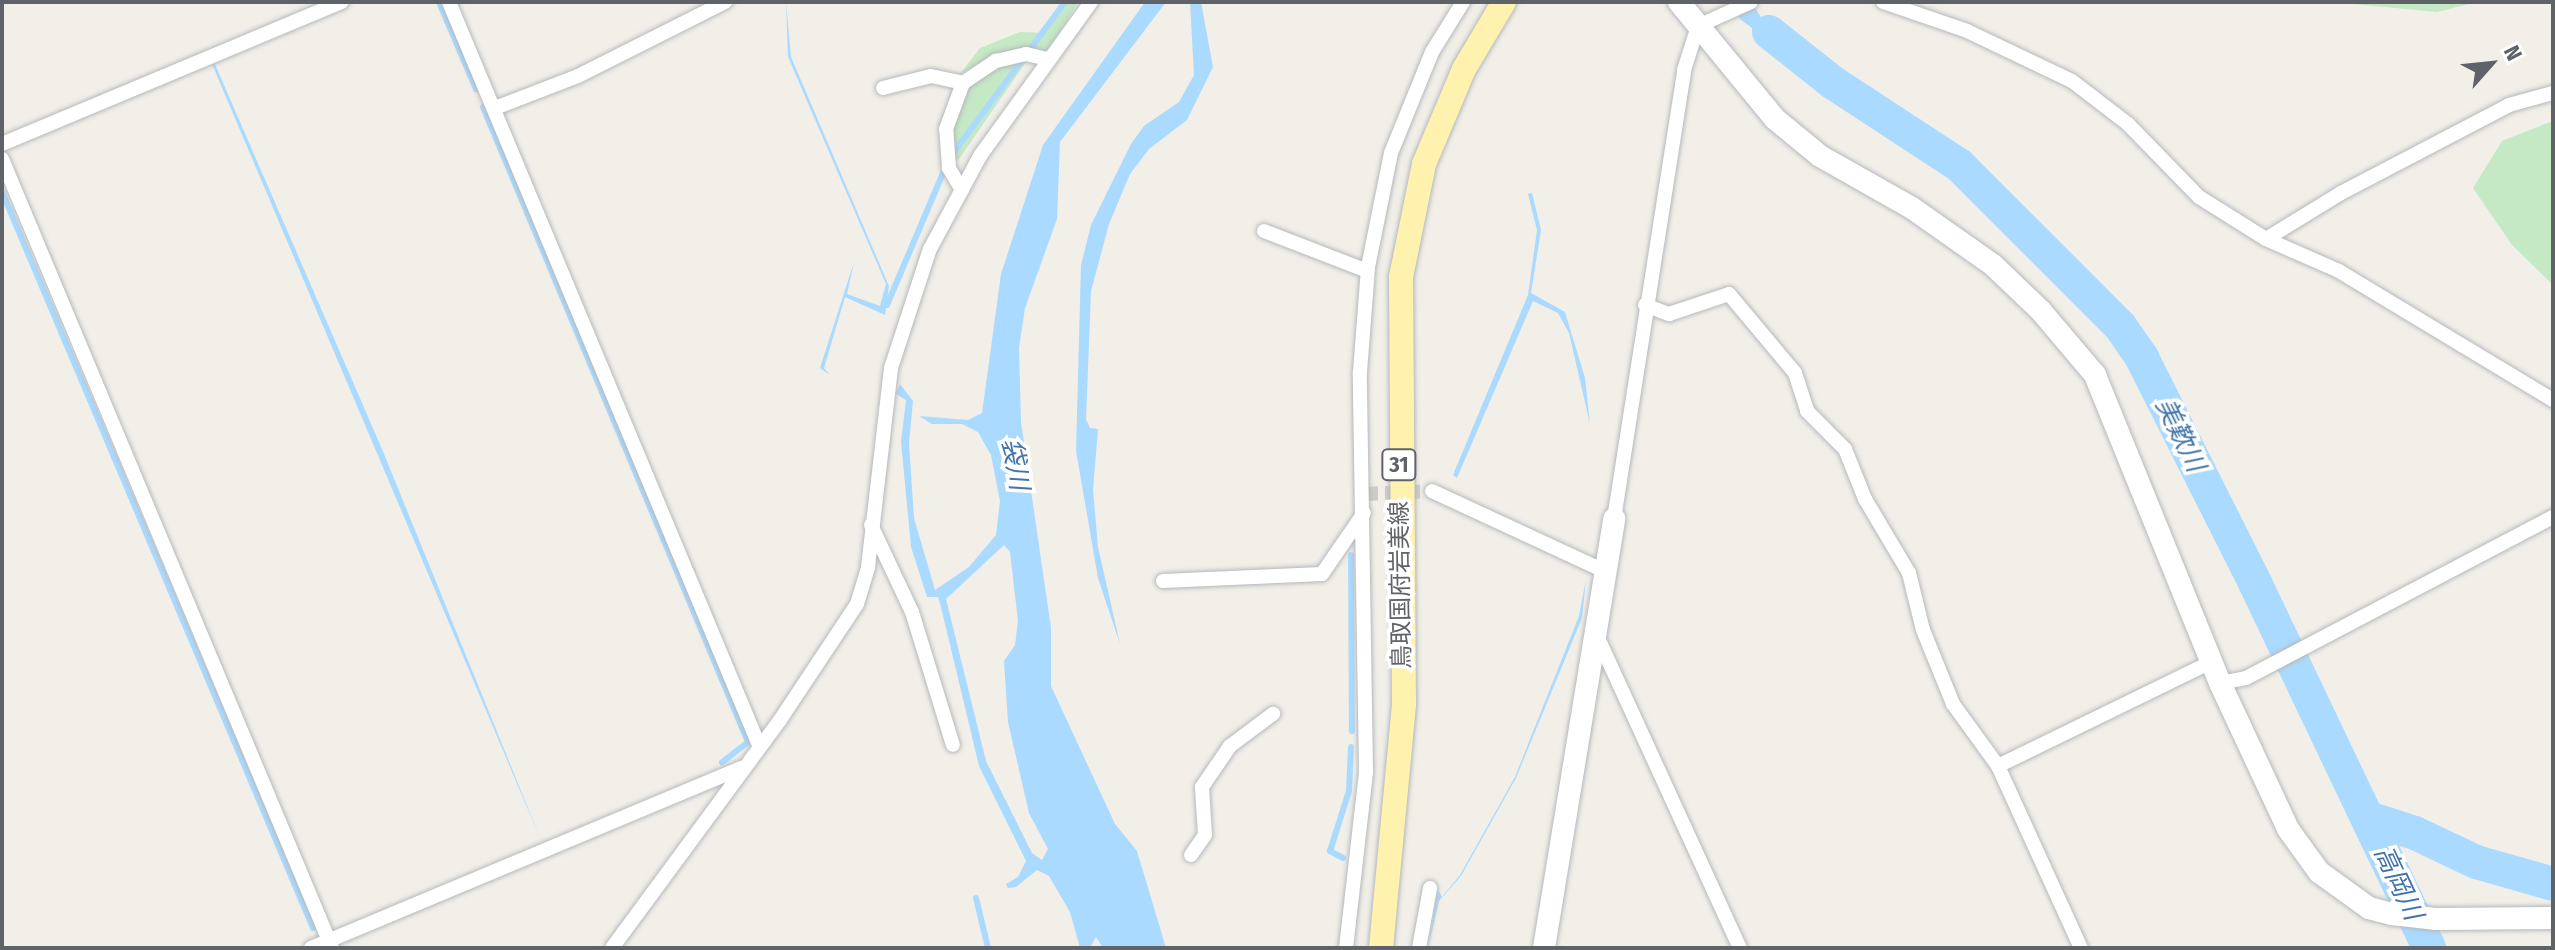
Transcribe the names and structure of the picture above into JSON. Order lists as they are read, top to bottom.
{
  "streets": {
    "main road": ["31", "鳥取国府岩美線"]
  },
  "water": ["美歎川", "袋川", "高岡川"],
  "north": "top right"
}
